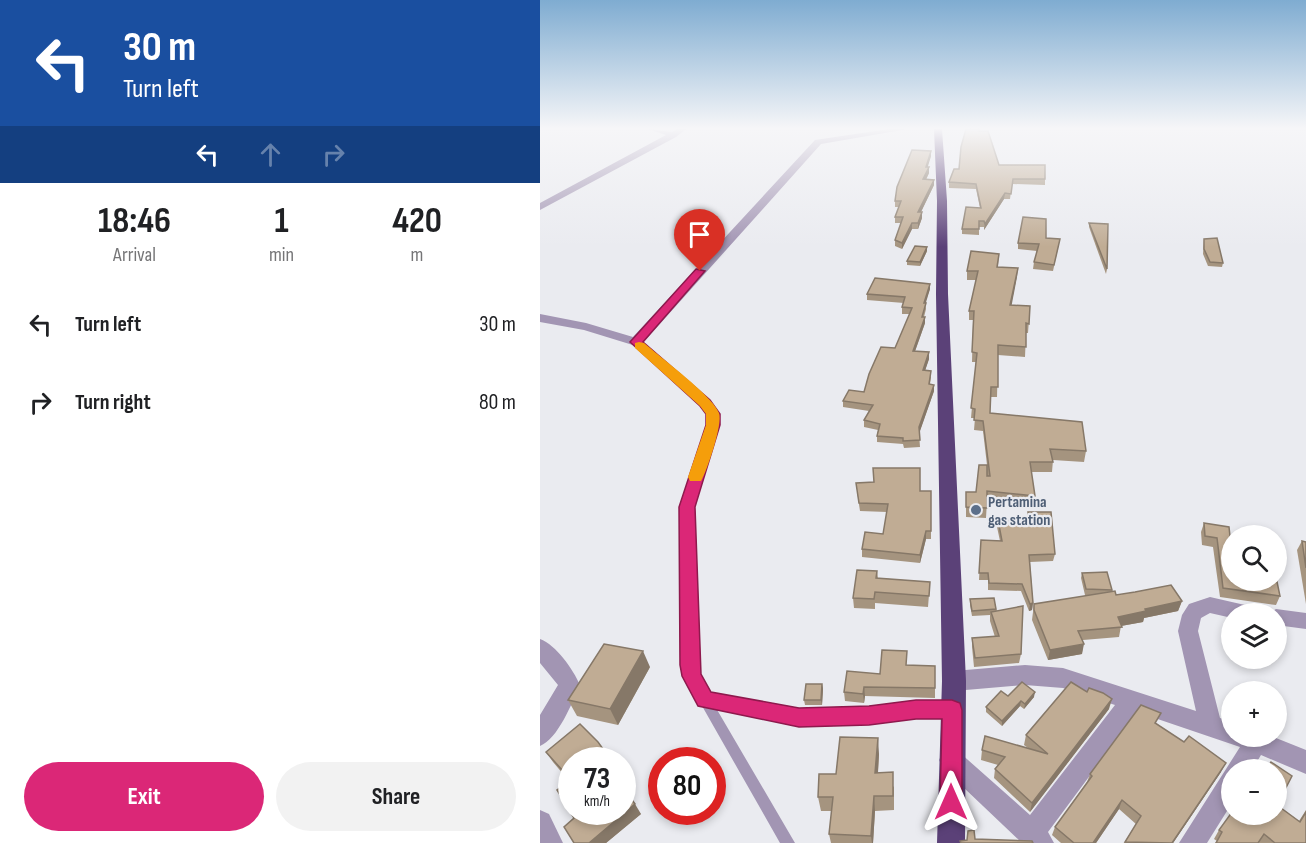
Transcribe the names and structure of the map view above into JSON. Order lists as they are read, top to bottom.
{
  "places": ["Pertamina gas station"],
  "page": {
    "turn": ["30 m", "Turn left"],
    "eta": [
      "18:46",
      "Arrival",
      "1",
      "min",
      "420",
      "m"
    ],
    "list": [
      {
        "name": "Turn left",
        "value": "30 m"
      },
      {
        "name": "Turn right",
        "value": "80 m"
      }
    ],
    "map_buttons": ["+", "−"],
    "speed": "73 km/h",
    "limit": "80",
    "buttons": ["Exit", "Share"]
  }
}
